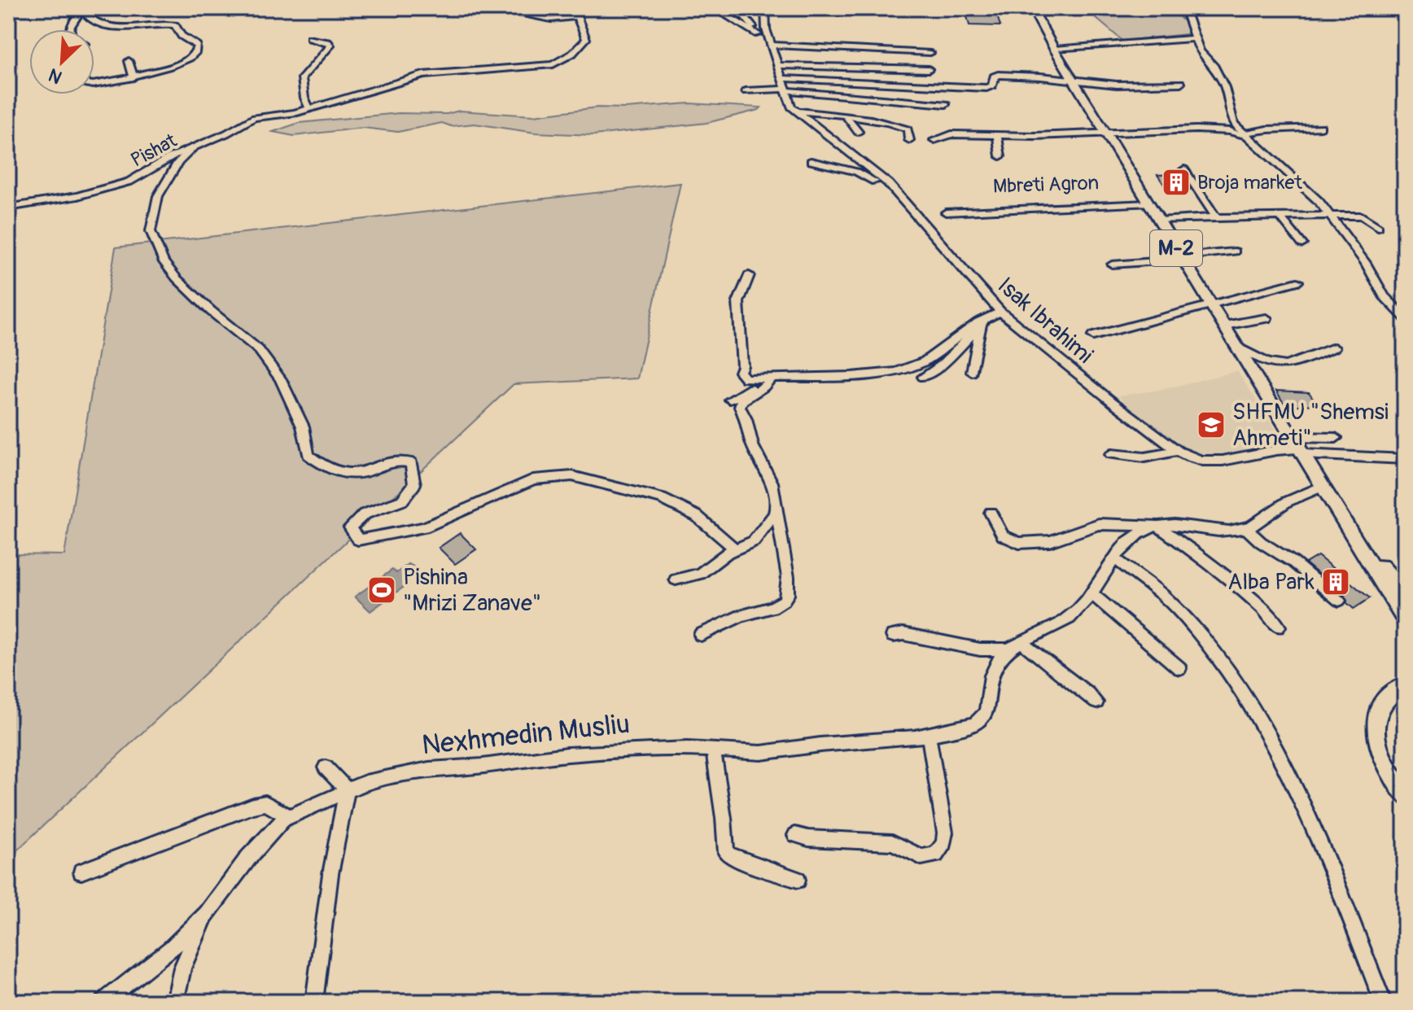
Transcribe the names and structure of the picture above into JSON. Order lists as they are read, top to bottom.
{
  "streets": {
    "main road": ["Mbreti Agron", "M-2"],
    "street": ["Pishat", "Isak Ibrahimi", "Nexhmedin Musliu"]
  },
  "crossings": [
    ["Mbreti Agron", "M-2"],
    ["Mbreti Agron", "Isak Ibrahimi"]
  ],
  "places": {
    "building": ["Broja market", "Alba Park"],
    "school or university": ["SHFMU \"Shemsi Ahmeti\""],
    "sports": ["Pishina \"Mrizi Zanave\""]
  },
  "north": "bottom left"
}
